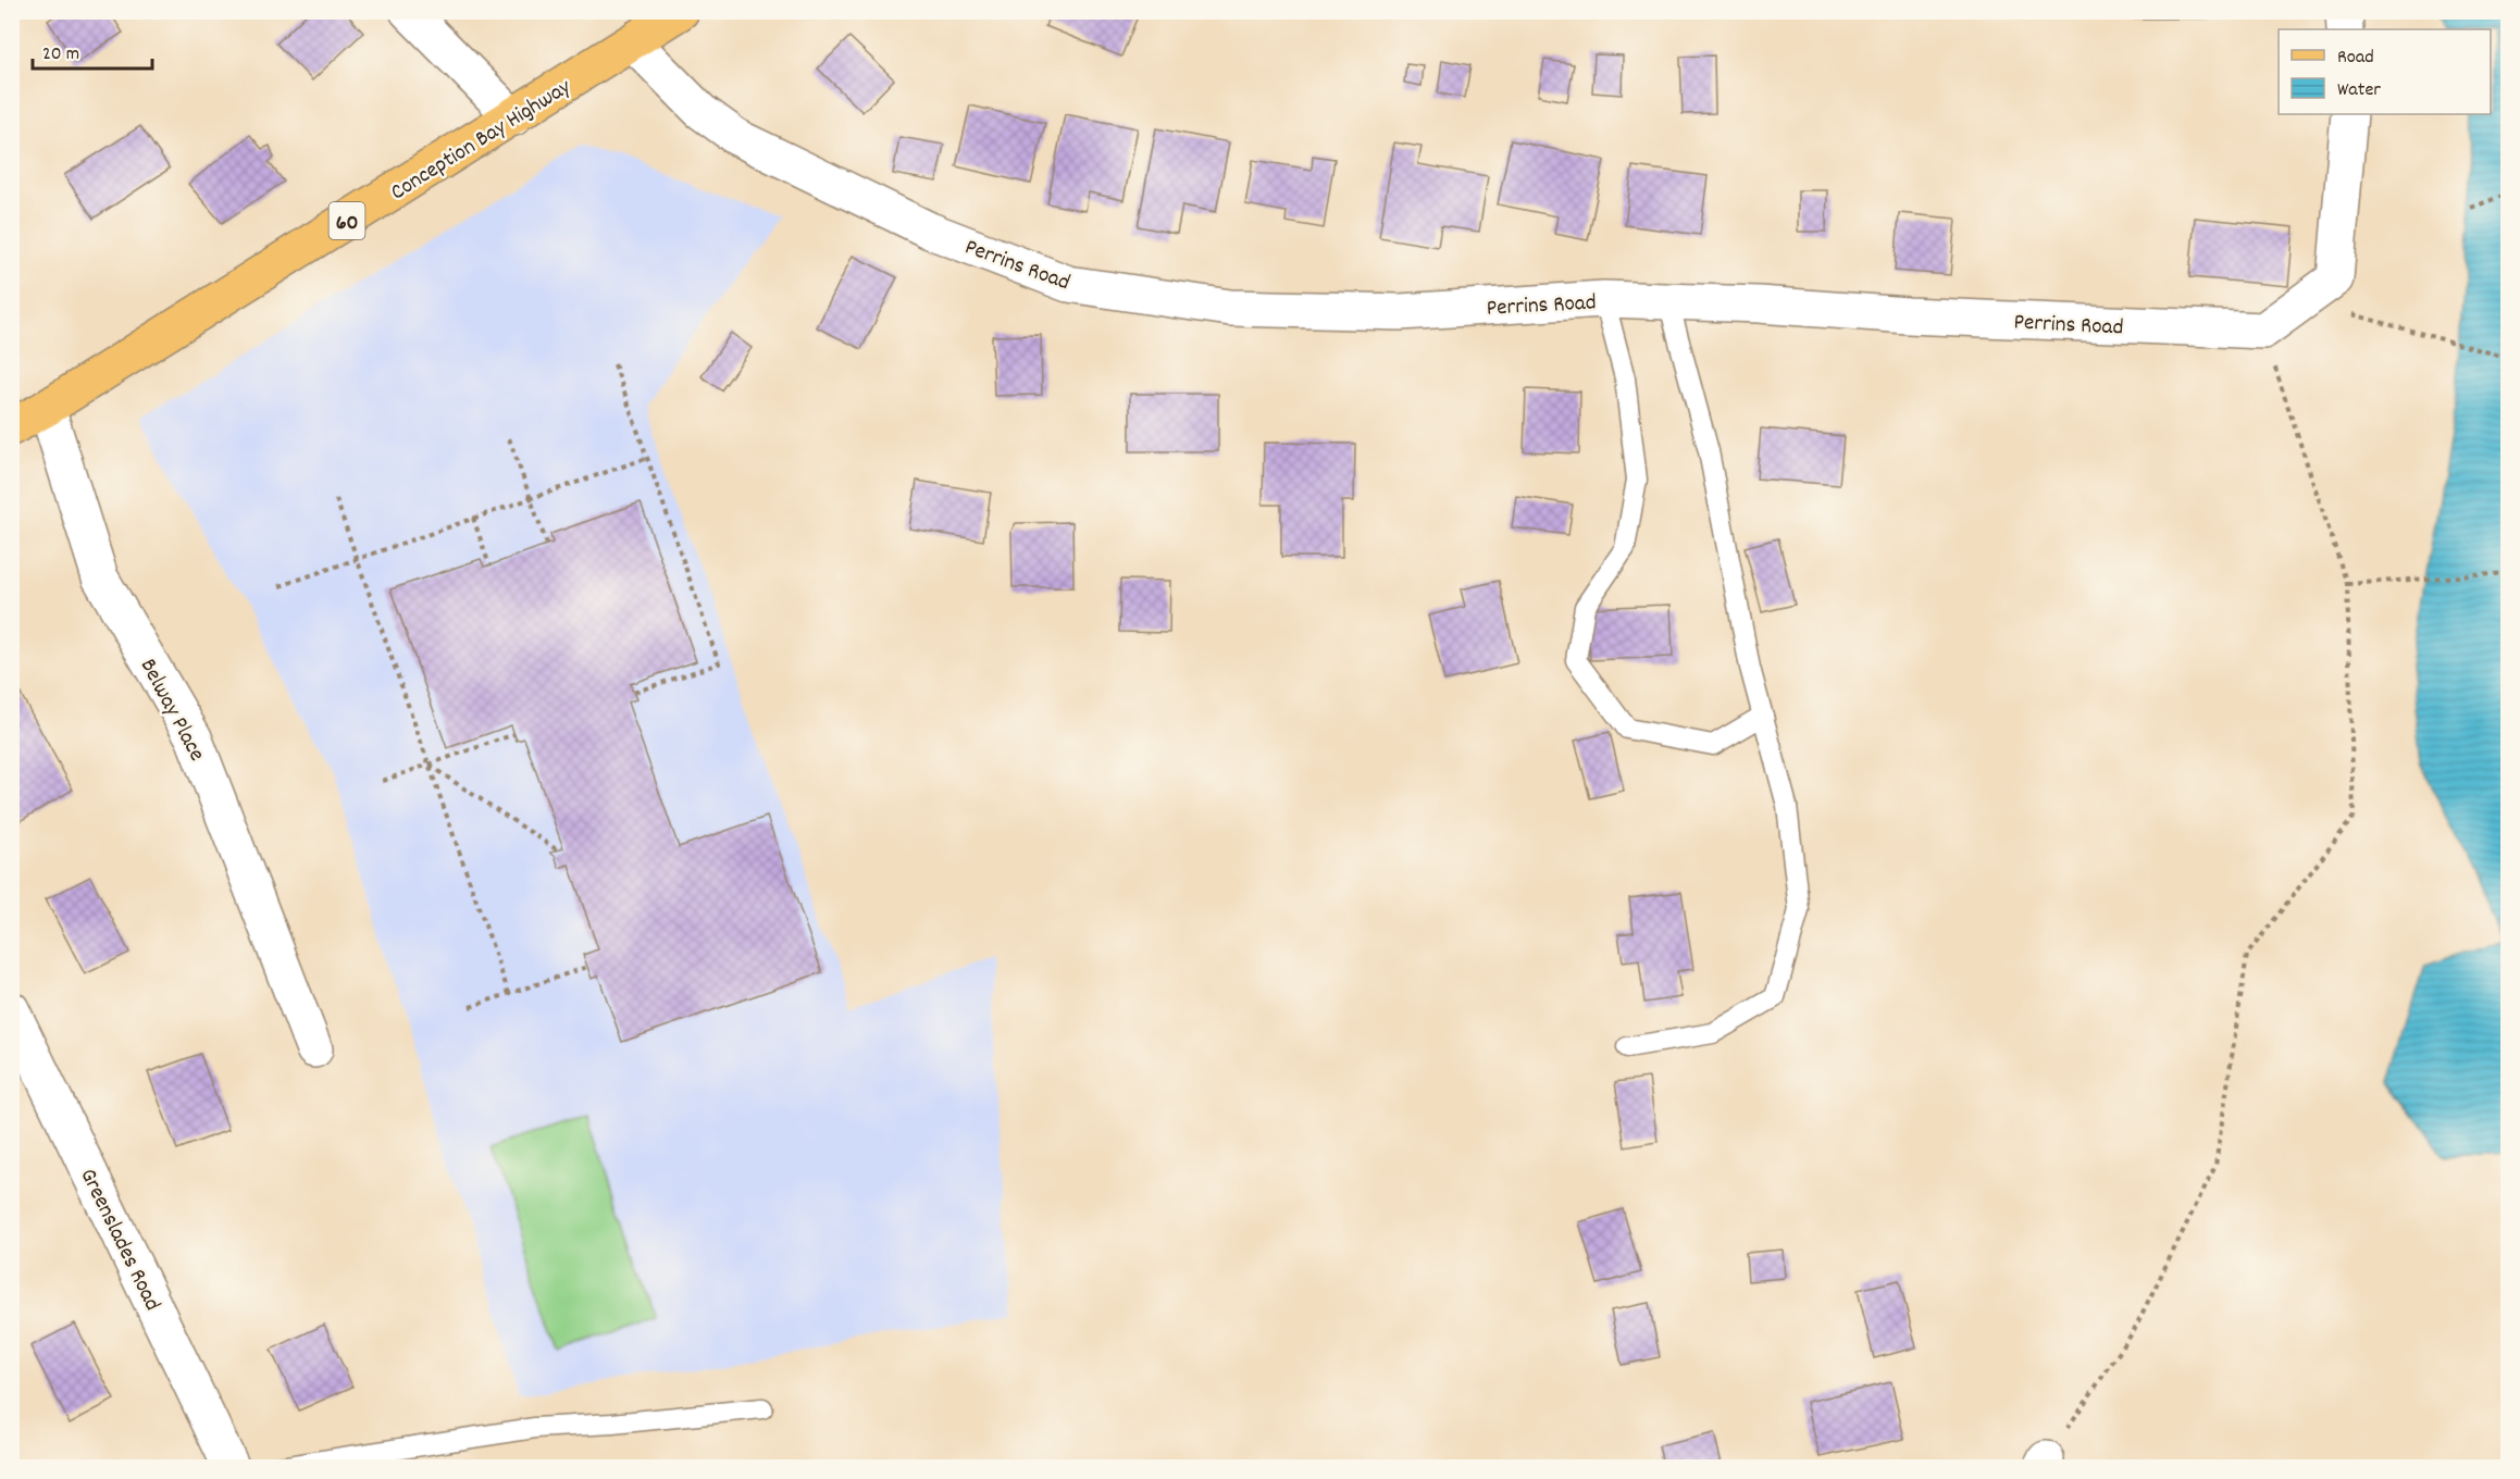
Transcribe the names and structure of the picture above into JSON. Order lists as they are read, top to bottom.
{
  "streets": {
    "main road": ["Conception Bay Highway", "60"],
    "street": ["Perrins Road", "Belway Place", "Greenslades Road"]
  },
  "crossings": [
    ["Conception Bay Highway", "Perrins Road"],
    ["Conception Bay Highway", "Belway Place"]
  ],
  "legend": ["Road", "Water"],
  "scale_bar": "20 m"
}
